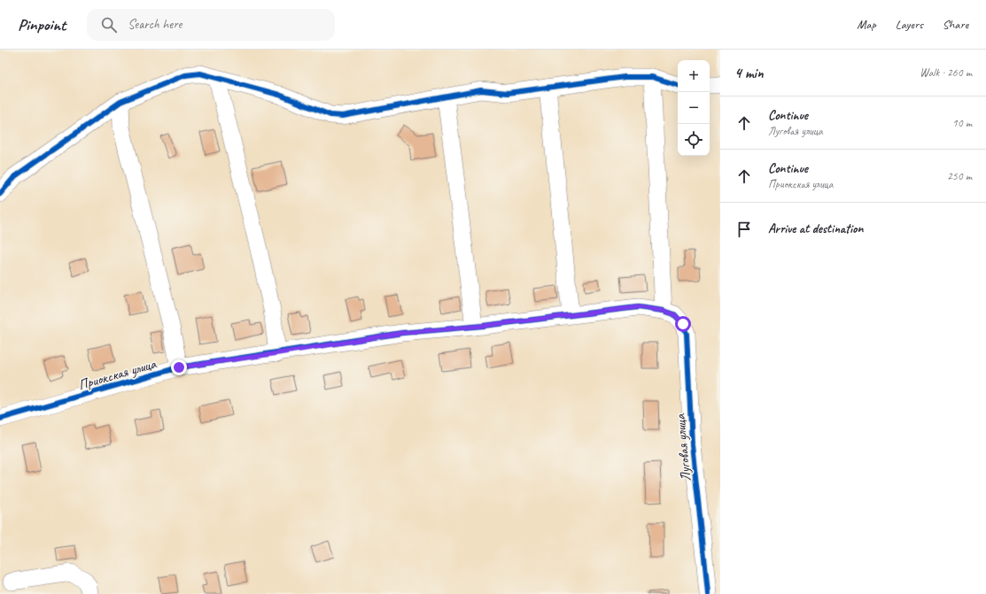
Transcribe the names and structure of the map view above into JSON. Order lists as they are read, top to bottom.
{
  "streets": {
    "street": ["Приокская улица", "Луговая улица"]
  },
  "crossings": [
    ["Приокская улица", "Луговая улица"]
  ],
  "page": {
    "header": "Pinpoint",
    "search": "Search here",
    "nav": ["Map", "Layers", "Share"],
    "heading": ["4 min", "Walk · 260 m"],
    "map_buttons": ["+", "−"],
    "list": [
      ["Continue", "Луговая улица", "10 m"],
      ["Continue", "Приокская улица", "250 m"],
      "Arrive at destination"
    ]
  }
}
